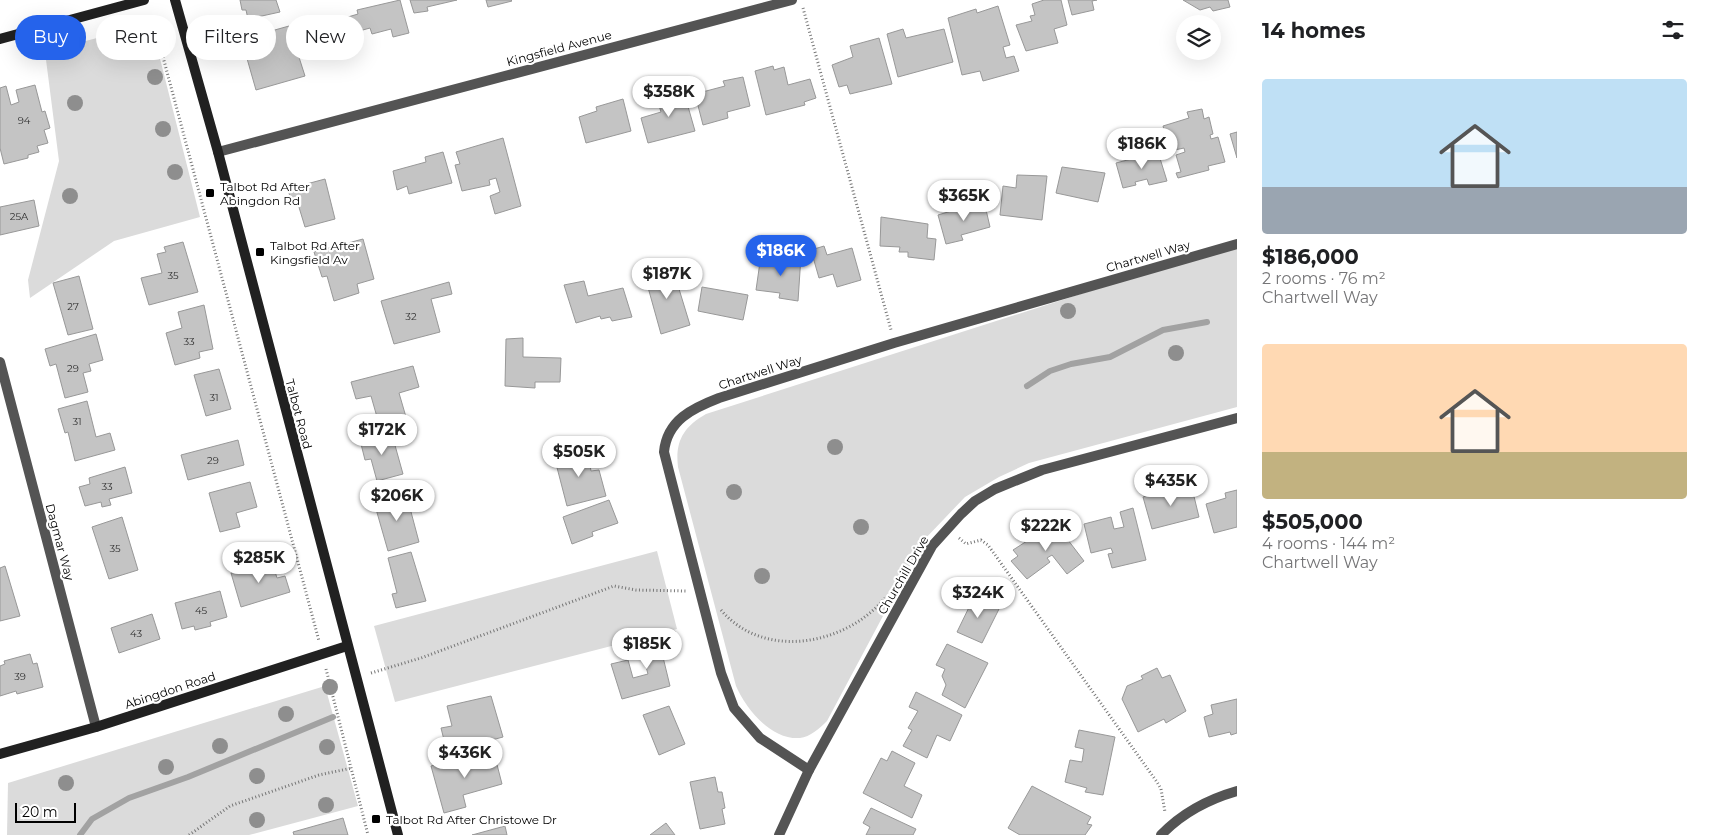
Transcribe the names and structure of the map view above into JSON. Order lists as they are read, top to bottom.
{
  "streets": {
    "main road": ["Talbot Road", "Abingdon Road"],
    "street": [
      "Kingsfield Avenue",
      "Chartwell Way",
      "Dagmar Way",
      "Churchill Drive"
    ]
  },
  "crossings": [
    ["Kingsfield Avenue", "Talbot Road"],
    ["Chartwell Way", "Churchill Drive"],
    ["Talbot Road", "Abingdon Road"],
    ["Dagmar Way", "Abingdon Road"]
  ],
  "places": {
    "transit": ["Talbot Rd After Abingdon Rd", "Talbot Rd After Kingsfield Av", "Talbot Rd After Christowe Dr"]
  },
  "house_numbers": [
    "94",
    "25A",
    "35",
    "27",
    "32",
    "33",
    "29",
    "31",
    "31",
    "29",
    "33",
    "35",
    "45",
    "43",
    "39"
  ],
  "scale_bar": "20 m",
  "page": {
    "heading": "14 homes",
    "chip": [
      "Buy",
      "Rent",
      "Filters",
      "New"
    ],
    "list": [
      {
        "name": "$186,000",
        "note": "2 rooms · 76 m² · Chartwell Way"
      },
      {
        "name": "$505,000",
        "note": "4 rooms · 144 m² · Chartwell Way"
      }
    ],
    "price": [
      "$358K",
      "$186K",
      "$365K",
      "$186K",
      "$187K",
      "$172K",
      "$505K",
      "$435K",
      "$206K",
      "$222K",
      "$285K",
      "$324K",
      "$185K",
      "$436K"
    ],
    "scale": "20 m"
  }
}
